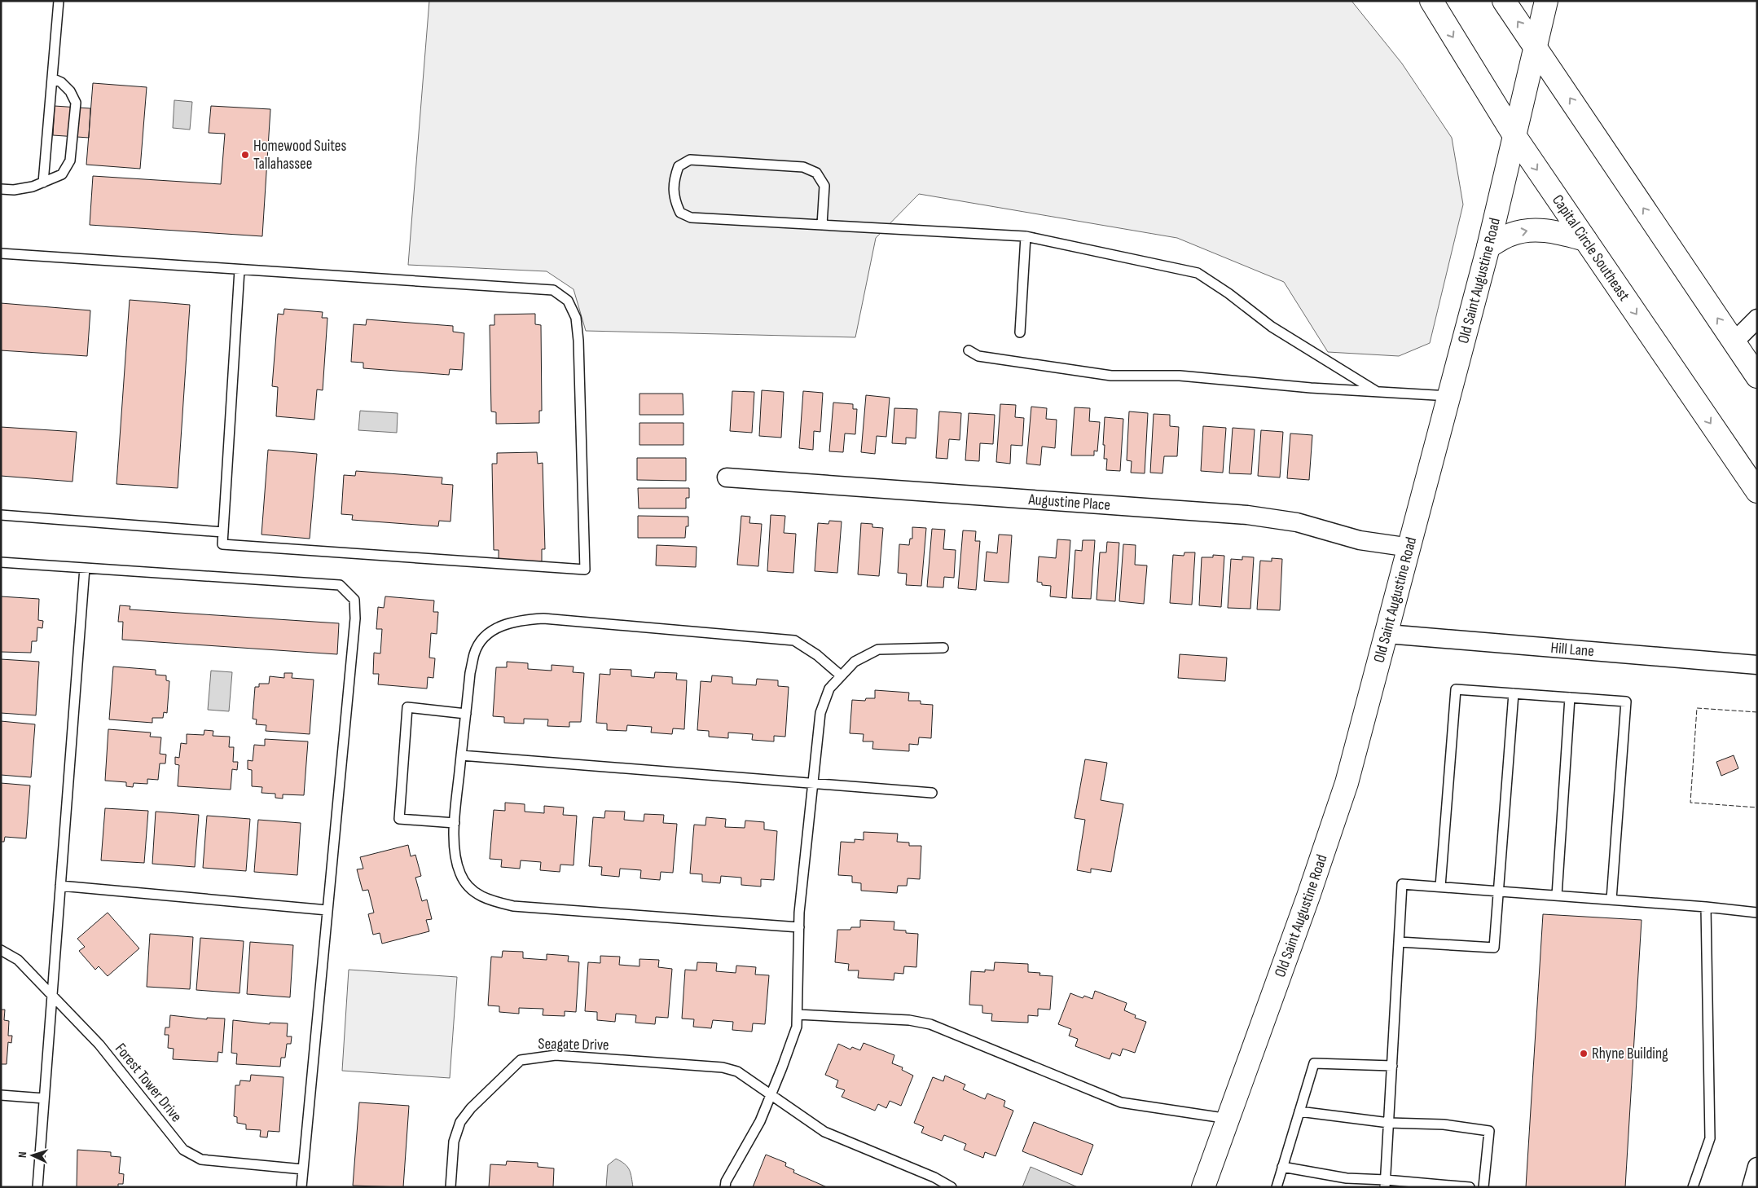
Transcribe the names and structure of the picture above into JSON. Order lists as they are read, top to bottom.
{
  "streets": {
    "street": [
      "Capital Circle Southeast",
      "Old Saint Augustine Road",
      "Augustine Place",
      "Hill Lane"
    ],
    "lane": ["Seagate Drive", "Forest Tower Drive"]
  },
  "crossings": [
    ["Capital Circle Southeast", "Old Saint Augustine Road"],
    ["Old Saint Augustine Road", "Augustine Place"],
    ["Old Saint Augustine Road", "Hill Lane"]
  ],
  "places": ["Homewood Suites Tallahassee", "Rhyne Building"],
  "north": "left"
}
